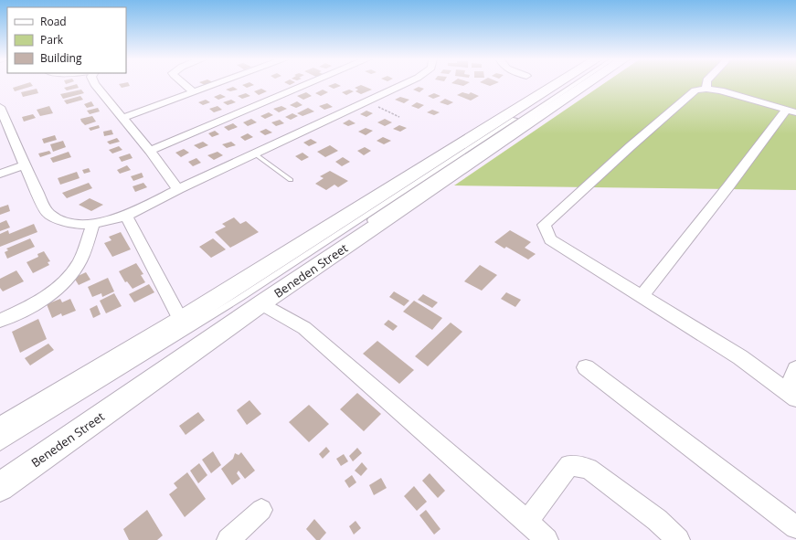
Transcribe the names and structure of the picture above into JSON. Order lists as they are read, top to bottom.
{
  "streets": {
    "main road": ["Beneden Street"]
  },
  "legend": ["Road", "Park", "Building"]
}
